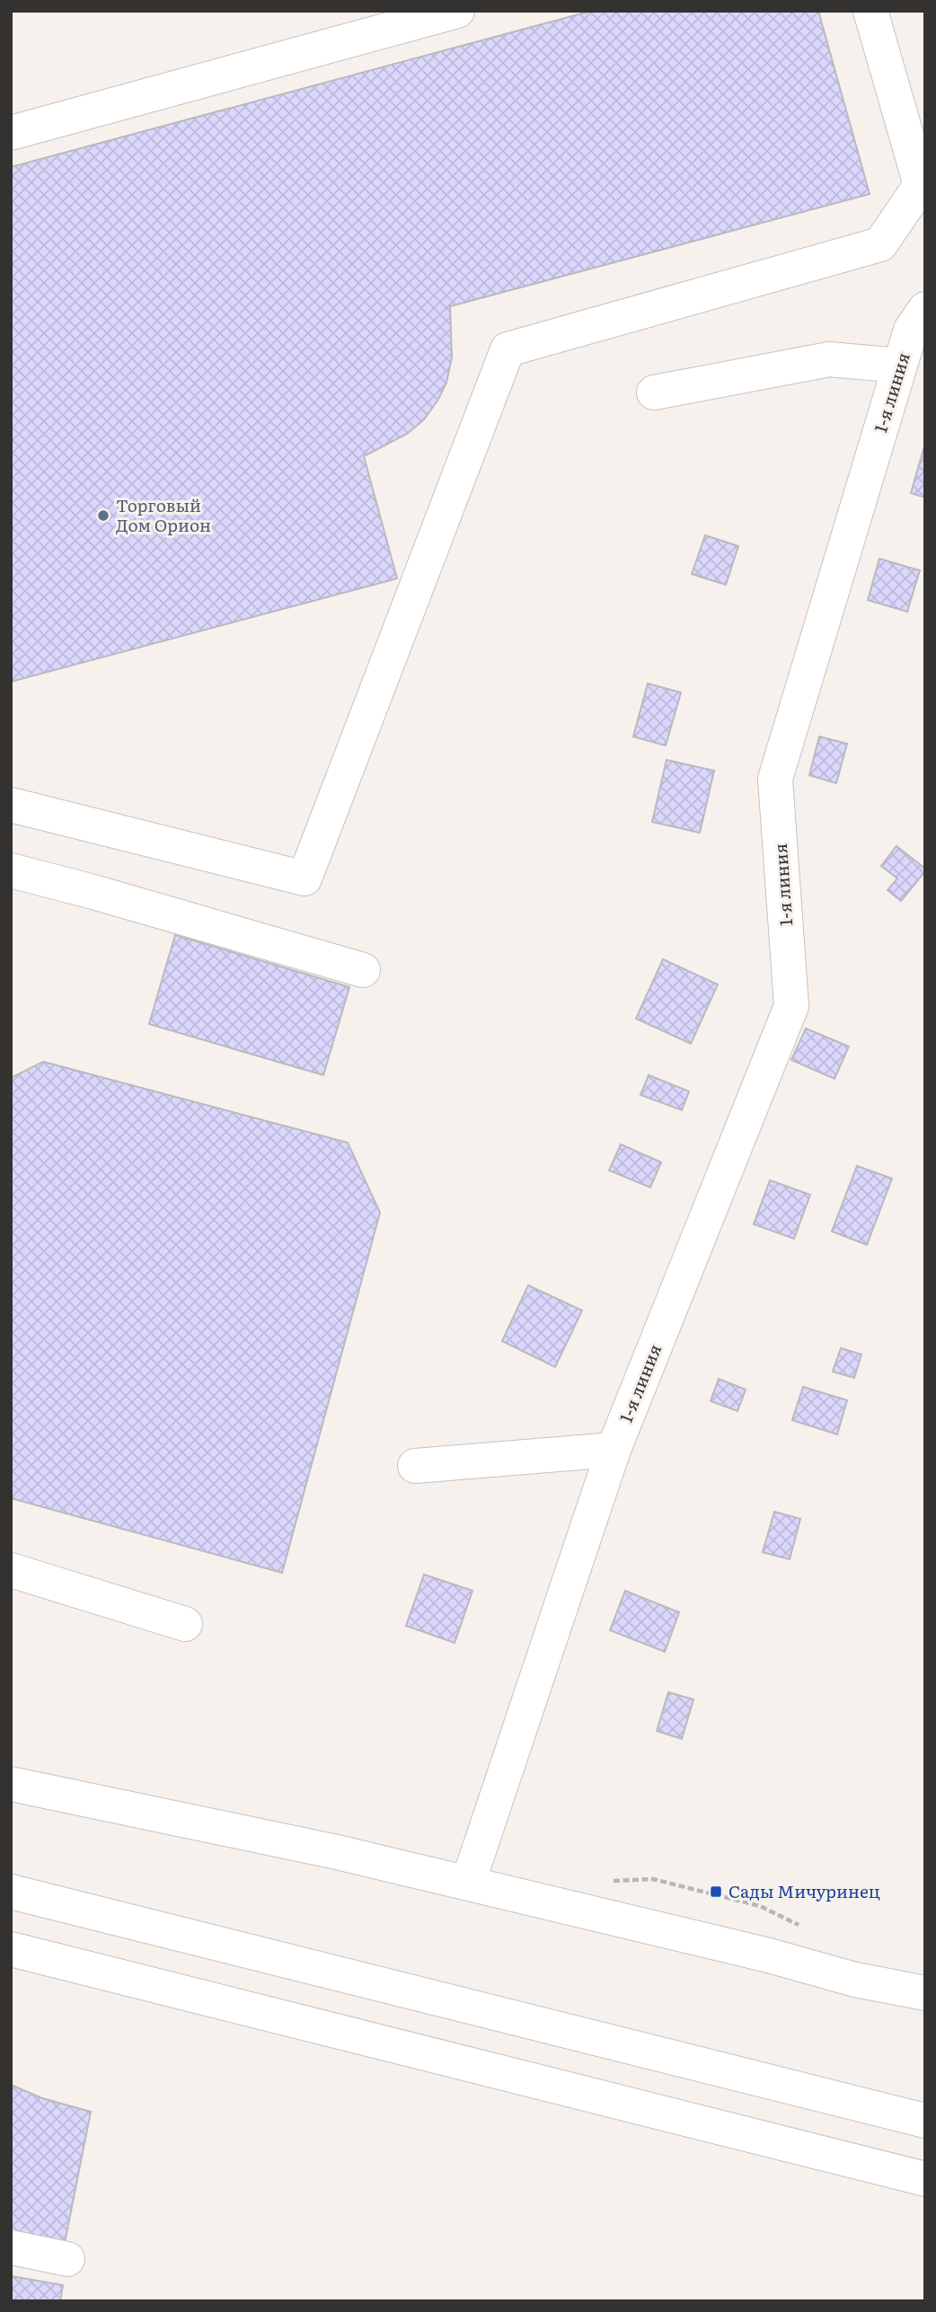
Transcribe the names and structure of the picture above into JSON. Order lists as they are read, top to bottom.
{
  "streets": {
    "main road": ["1-я линия"]
  },
  "places": {
    "other": ["Торговый Дом Орион"],
    "transit": ["Сады Мичуринец"]
  }
}
